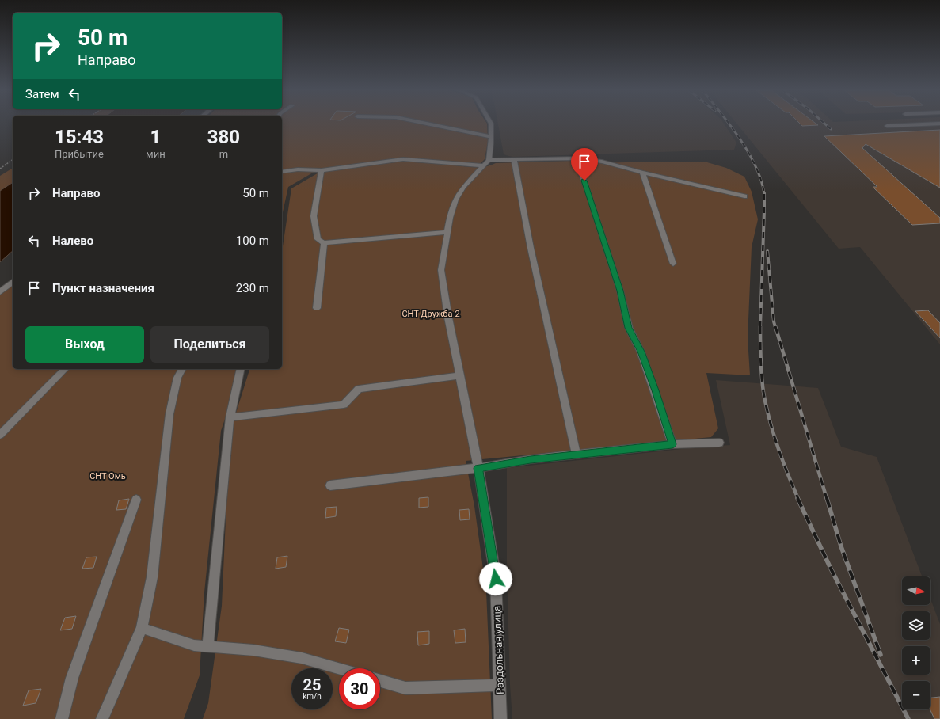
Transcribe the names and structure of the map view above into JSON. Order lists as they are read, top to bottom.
{
  "streets": {
    "street": ["Раздольная улица"]
  },
  "parks": ["СНТ Дружба-2", "СНТ Омь"],
  "north": "right",
  "page": {
    "turn": ["50 m", "Направо"],
    "then": "Затем",
    "eta": [
      "15:43",
      "Прибытие",
      "1",
      "мин",
      "380",
      "m"
    ],
    "list": [
      {
        "name": "Направо",
        "value": "50 m"
      },
      {
        "name": "Налево",
        "value": "100 m"
      },
      {
        "name": "Пункт назначения",
        "value": "230 m"
      }
    ],
    "buttons": ["Выход", "Поделиться"],
    "map_buttons": ["+", "−"],
    "speed": "25 km/h",
    "limit": "30"
  }
}
